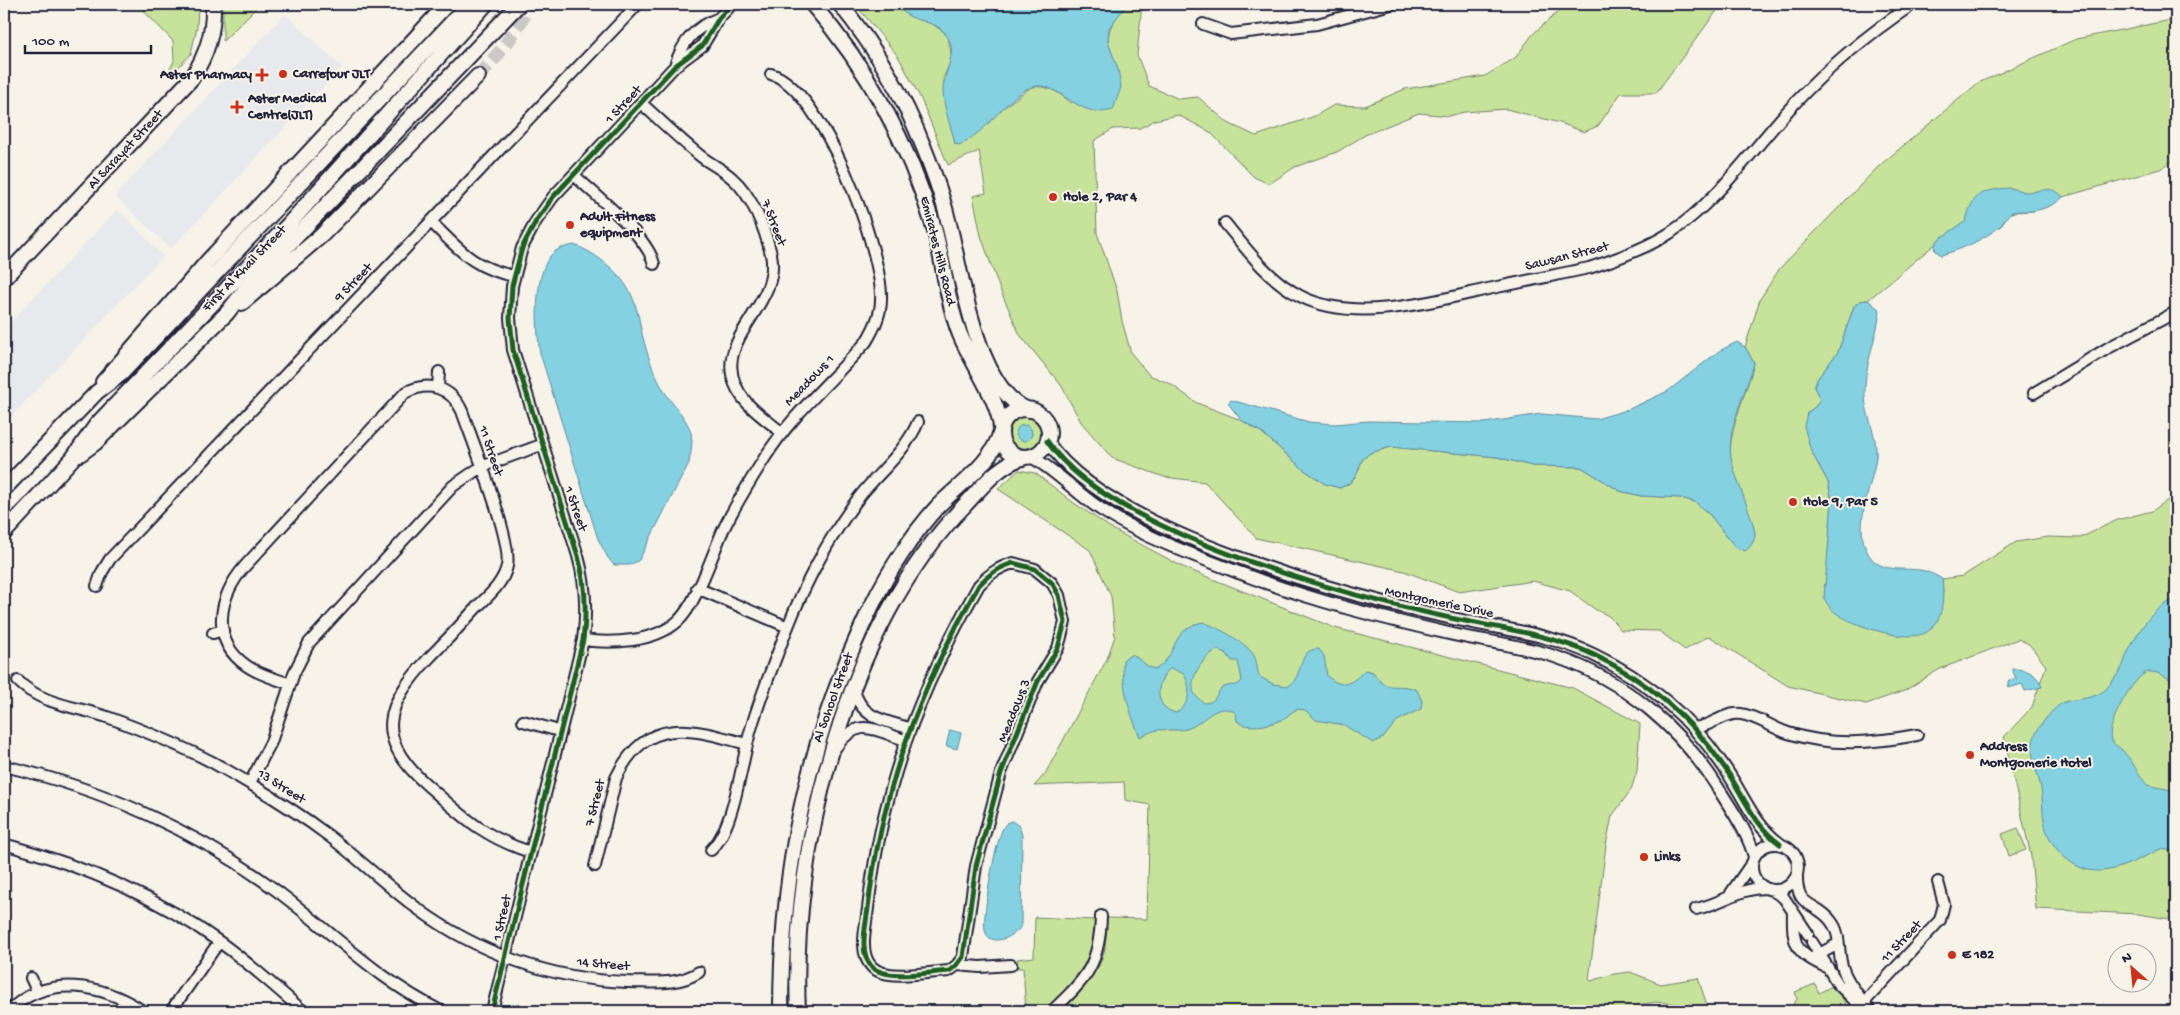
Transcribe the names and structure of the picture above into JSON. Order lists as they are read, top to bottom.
{
  "streets": {
    "main road": [
      "Al Sarayat Street",
      "Emirates Hills Road",
      "First Al Khail Street",
      "Al Sohool Street"
    ],
    "street": [
      "1 Street",
      "7 Street",
      "Sawsan Street",
      "9 Street",
      "Meadows 1",
      "11 Street",
      "Montgomerie Drive",
      "Meadows 3",
      "13 Street",
      "14 Street"
    ]
  },
  "crossings": [
    ["1 Street", "7 Street"],
    ["1 Street", "Meadows 1"],
    ["1 Street", "11 Street"],
    ["1 Street", "13 Street"],
    ["1 Street", "14 Street"],
    ["7 Street", "Meadows 1"],
    ["Emirates Hills Road", "Montgomerie Drive"],
    ["Emirates Hills Road", "Al Sohool Street"],
    ["Montgomerie Drive", "Al Sohool Street"],
    ["13 Street", "14 Street"]
  ],
  "places": {
    "other": [
      "Carrefour JLT",
      "Hole 2, Par 4",
      "Adult Fitness equipment",
      "Hole 9, Par 5",
      "Address Montgomerie Hotel",
      "Links",
      "E 182"
    ],
    "health": ["Aster Pharmacy", "Aster Medical Centre(JLT)"]
  },
  "scale_bar": "100 m",
  "north": "top left"
}
